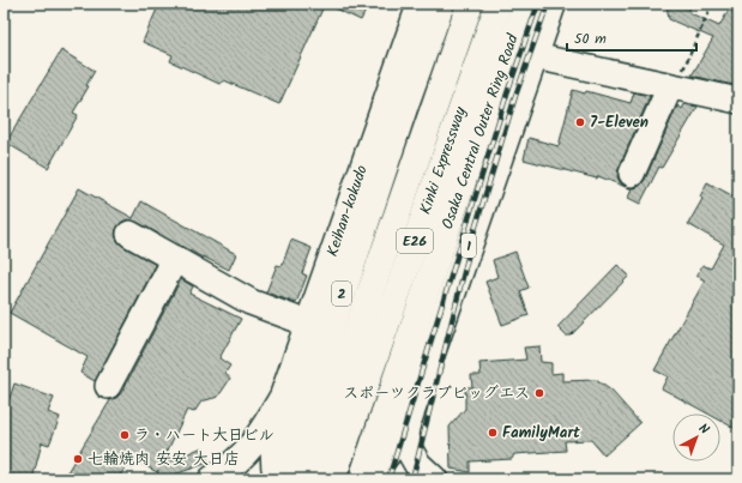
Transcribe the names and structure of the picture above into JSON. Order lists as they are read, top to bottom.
{
  "streets": {
    "main road": [
      "Osaka Central Outer Ring Road",
      "Kinki Expressway",
      "Keihan-kokudo",
      "E26",
      "1",
      "2"
    ]
  },
  "crossings": [
    ["Keihan-kokudo", "2"]
  ],
  "places": [
    "7-Eleven",
    "スポーツクラブビッグエス",
    "FamilyMart",
    "ラ・ハート大日ビル",
    "七輪焼肉 安安 大日店"
  ],
  "scale_bar": "50 m",
  "north": "top right"
}
